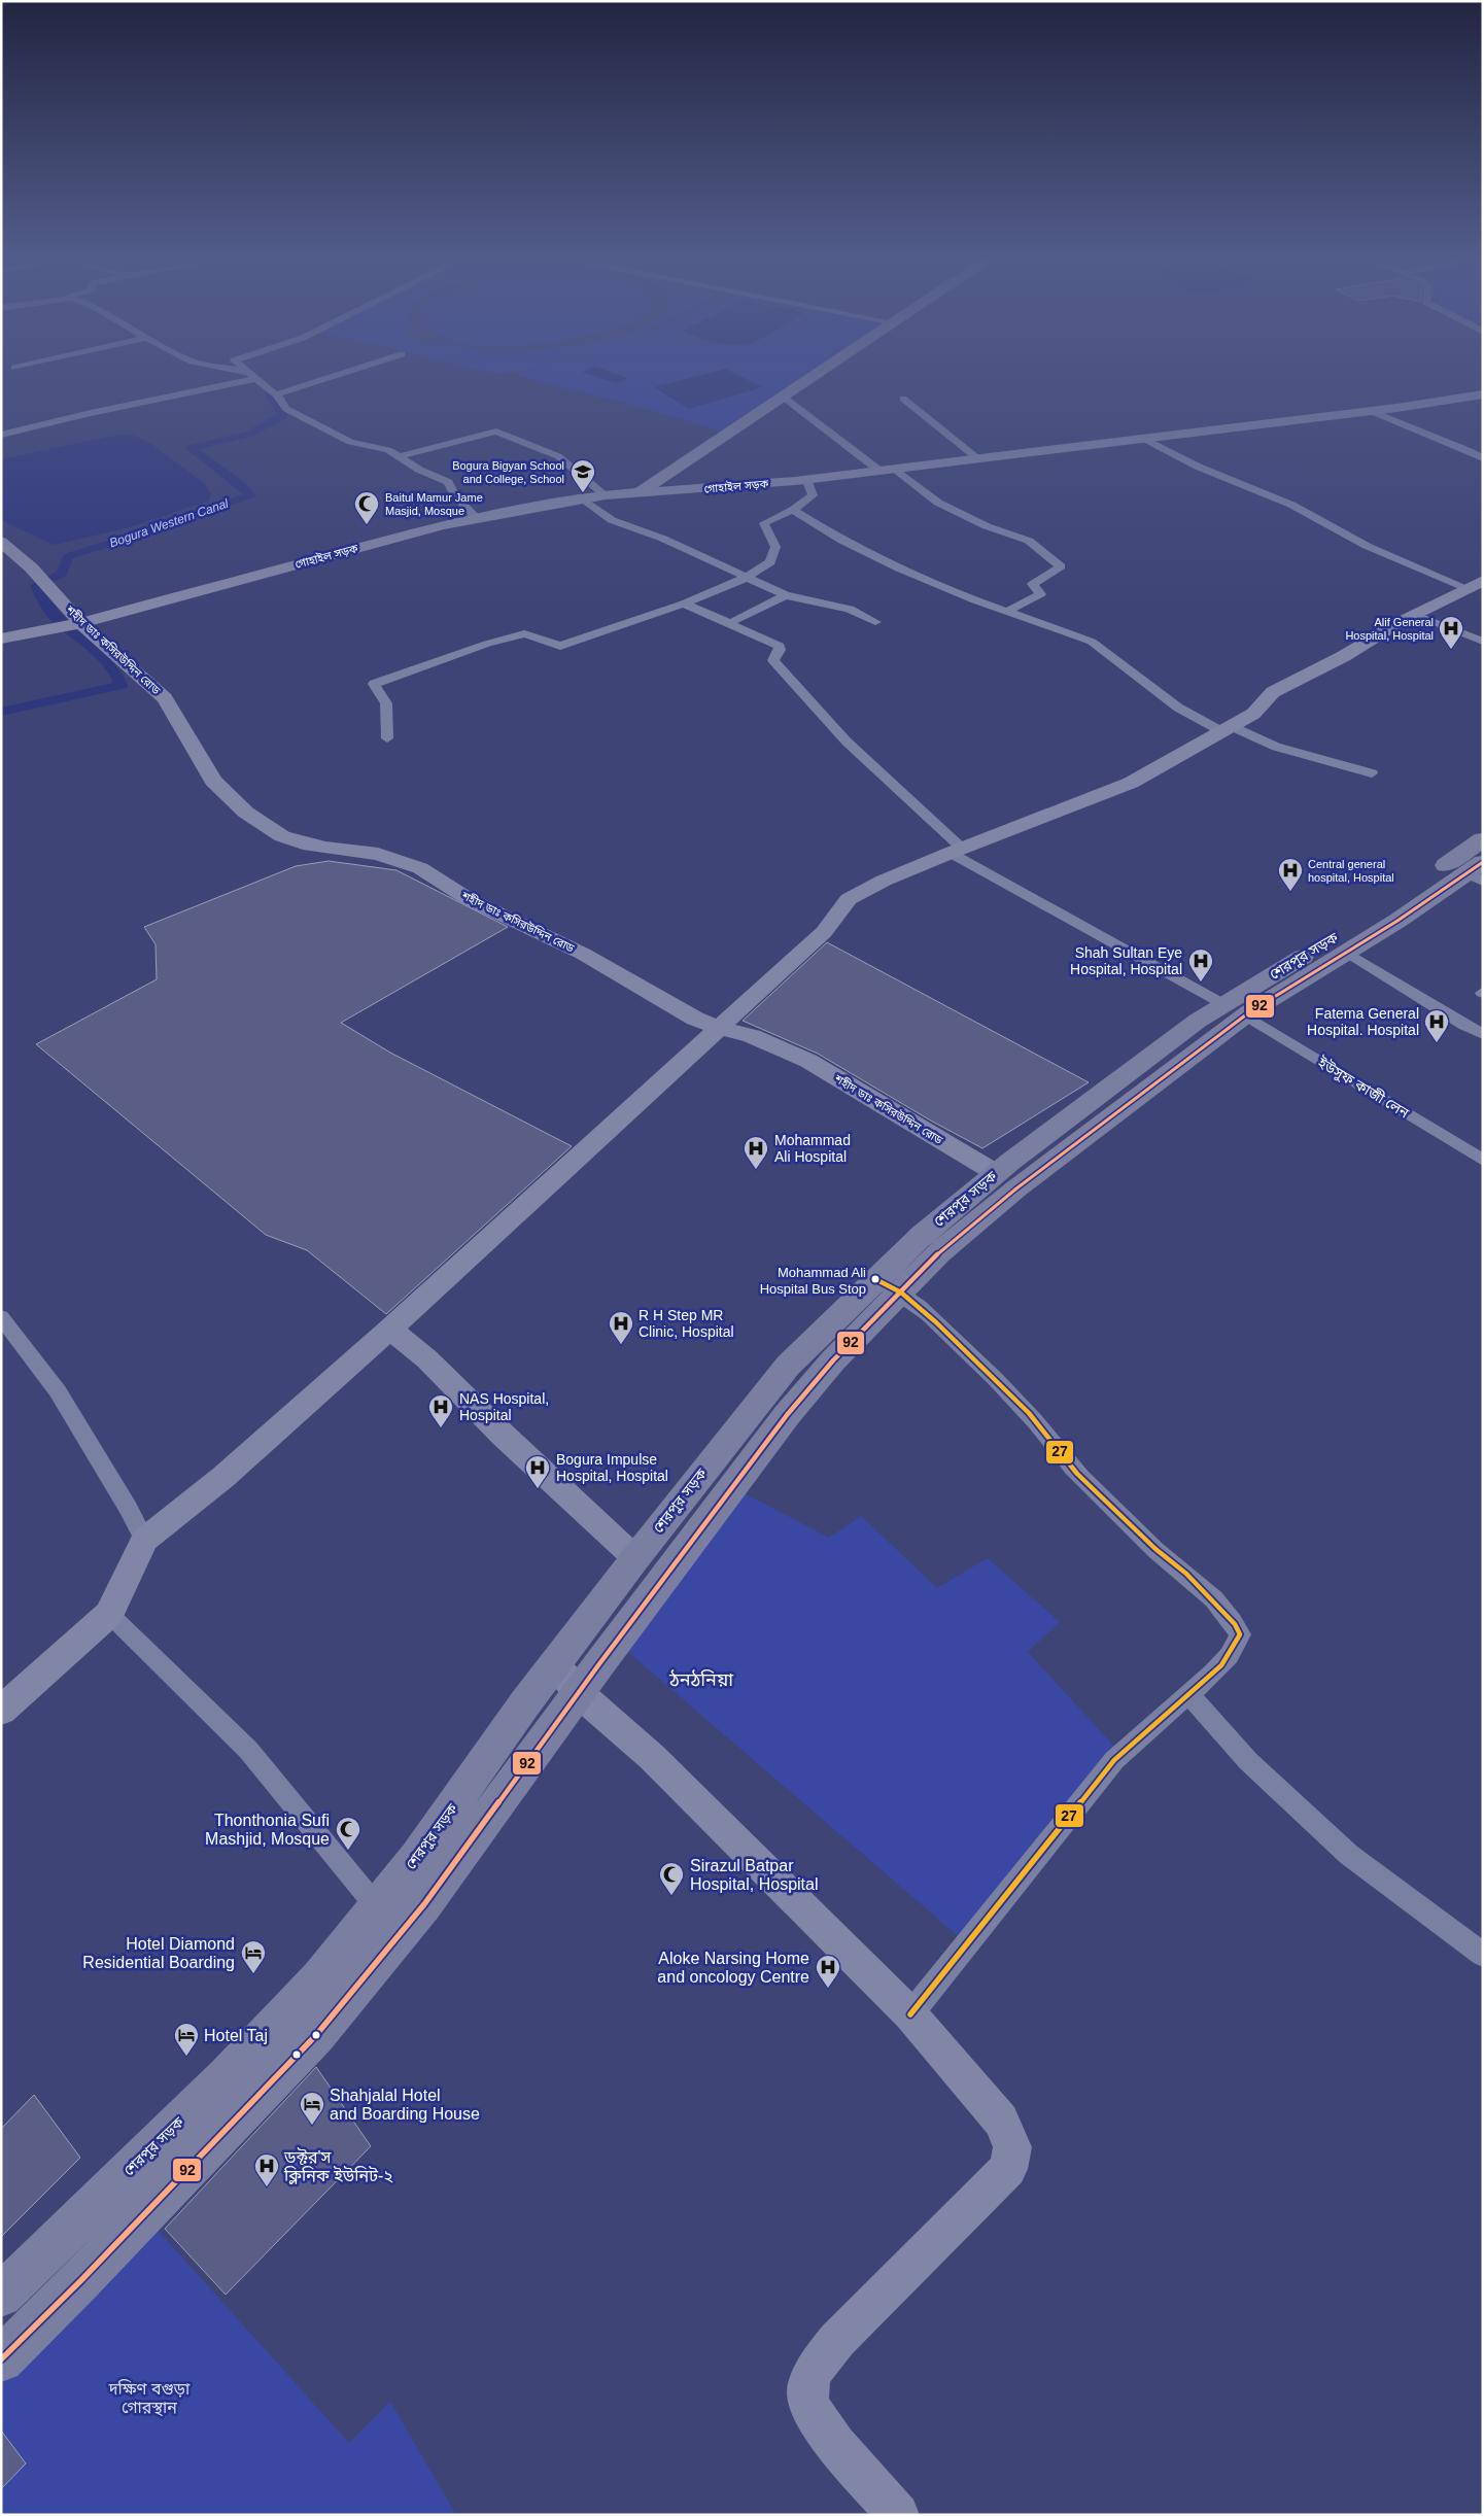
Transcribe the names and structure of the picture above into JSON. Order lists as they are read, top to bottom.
{
  "streets": {
    "highway": ["শেরপুর সড়ক"],
    "street": ["গোহাইল সড়ক", "শহীদ ডাঃ কসিরউদ্দিন রোড", "ইউসুফ কাজী লেন"]
  },
  "crossings": [
    ["গোহাইল সড়ক", "শহীদ ডাঃ কসিরউদ্দিন রোড"],
    ["শহীদ ডাঃ কসিরউদ্দিন রোড", "শেরপুর সড়ক"],
    ["শেরপুর সড়ক", "ইউসুফ কাজী লেন"]
  ],
  "districts": ["ঠনঠনিয়া"],
  "water": ["Bogura Western Canal"],
  "parks": ["দক্ষিণ বগুড়া গোরস্থান"],
  "places": {
    "school or university": ["Bogura Bigyan School and College, School"],
    "mosque": ["Baitul Mamur Jame Masjid, Mosque", "Thonthonia Sufi Mashjid, Mosque", "Sirazul Batpar Hospital, Hospital"],
    "hospital": [
      "Alif General Hospital, Hospital",
      "Central general hospital, Hospital",
      "Shah Sultan Eye Hospital, Hospital",
      "Fatema General Hospital. Hospital",
      "Mohammad Ali Hospital",
      "R H Step MR Clinic, Hospital",
      "NAS Hospital, Hospital",
      "Bogura Impulse Hospital, Hospital",
      "Aloke Narsing Home and oncology Centre",
      "ডক্টর'স ক্লিনিক ইউনিট-২"
    ],
    "other": ["Mohammad Ali Hospital Bus Stop"],
    "hotel": ["Hotel Diamond Residential Boarding", "Hotel Taj", "Shahjalal Hotel and Boarding House"]
  },
  "lines": ["transit line 92", "transit line 27"]
}
